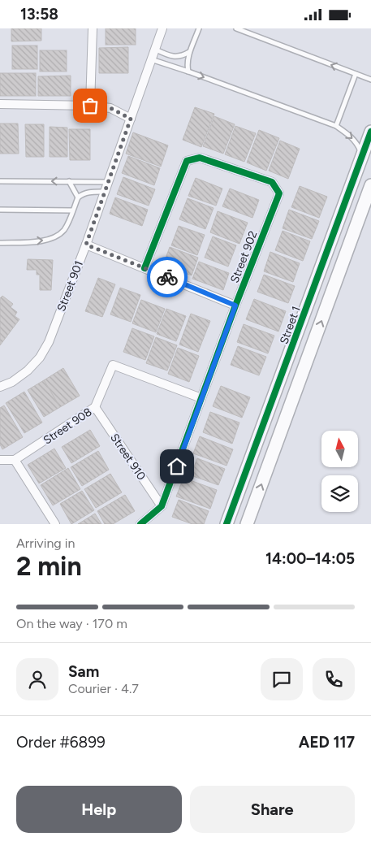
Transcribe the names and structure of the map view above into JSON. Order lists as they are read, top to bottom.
{
  "streets": {
    "street": [
      "Street 902",
      "Street 901",
      "Street 1",
      "Street 908",
      "Street 910"
    ]
  },
  "crossings": [
    ["Street 902", "Street 908"],
    ["Street 902", "Street 910"],
    ["Street 908", "Street 910"]
  ],
  "north": "top",
  "page": {
    "status": "13:58",
    "heading": ["2 min", "Arriving in", "14:00–14:05"],
    "panel": [
      "Sam",
      "Courier · 4.7",
      "Order #6899",
      "AED 117"
    ],
    "bar": "On the way · 170 m",
    "buttons": ["Help", "Share"]
  }
}
